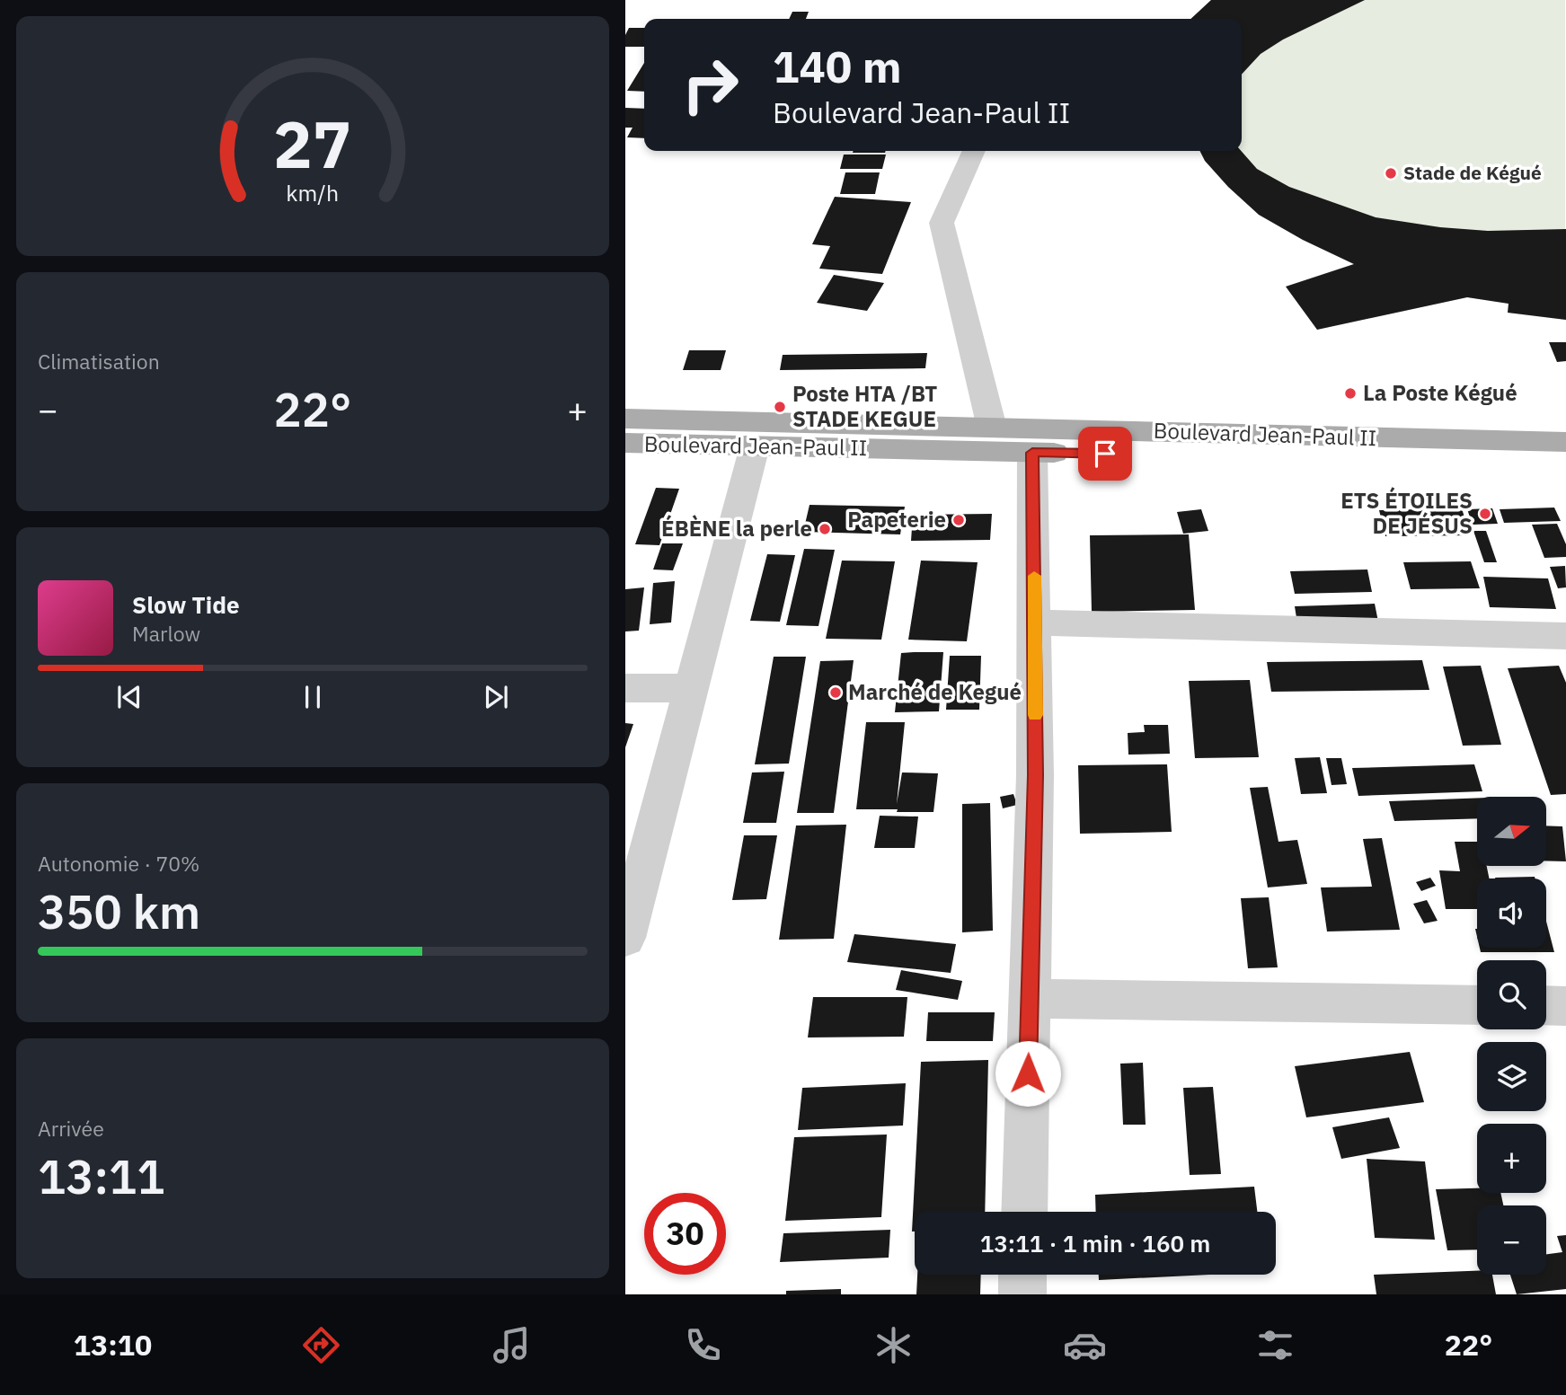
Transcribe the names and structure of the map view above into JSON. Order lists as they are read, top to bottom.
{
  "streets": {
    "main road": ["Boulevard Jean-Paul II"]
  },
  "places": [
    "Stade de Kégué",
    "La Poste Kégué",
    "Poste HTA /BT STADE KEGUE",
    "ETS ÉTOILES DE JÉSUS",
    "Papeterie",
    "ÉBÈNE la perle",
    "Marché de Kegué"
  ],
  "north": "right",
  "page": {
    "turn": ["140 m", "Boulevard Jean-Paul II"],
    "tile": [
      "Climatisation",
      ["Autonomie · 70%", "350 km"],
      ["Arrivée", "13:11"]
    ],
    "heat": ["−", "22°", "+"],
    "song": ["Slow Tide", "Marlow"],
    "map_buttons": ["+", "−"],
    "limit": "30",
    "trip": "13:11 · 1 min · 160 m",
    "tabs": ["13:10", "22°"],
    "gauge": ["27", "km/h"]
  }
}
